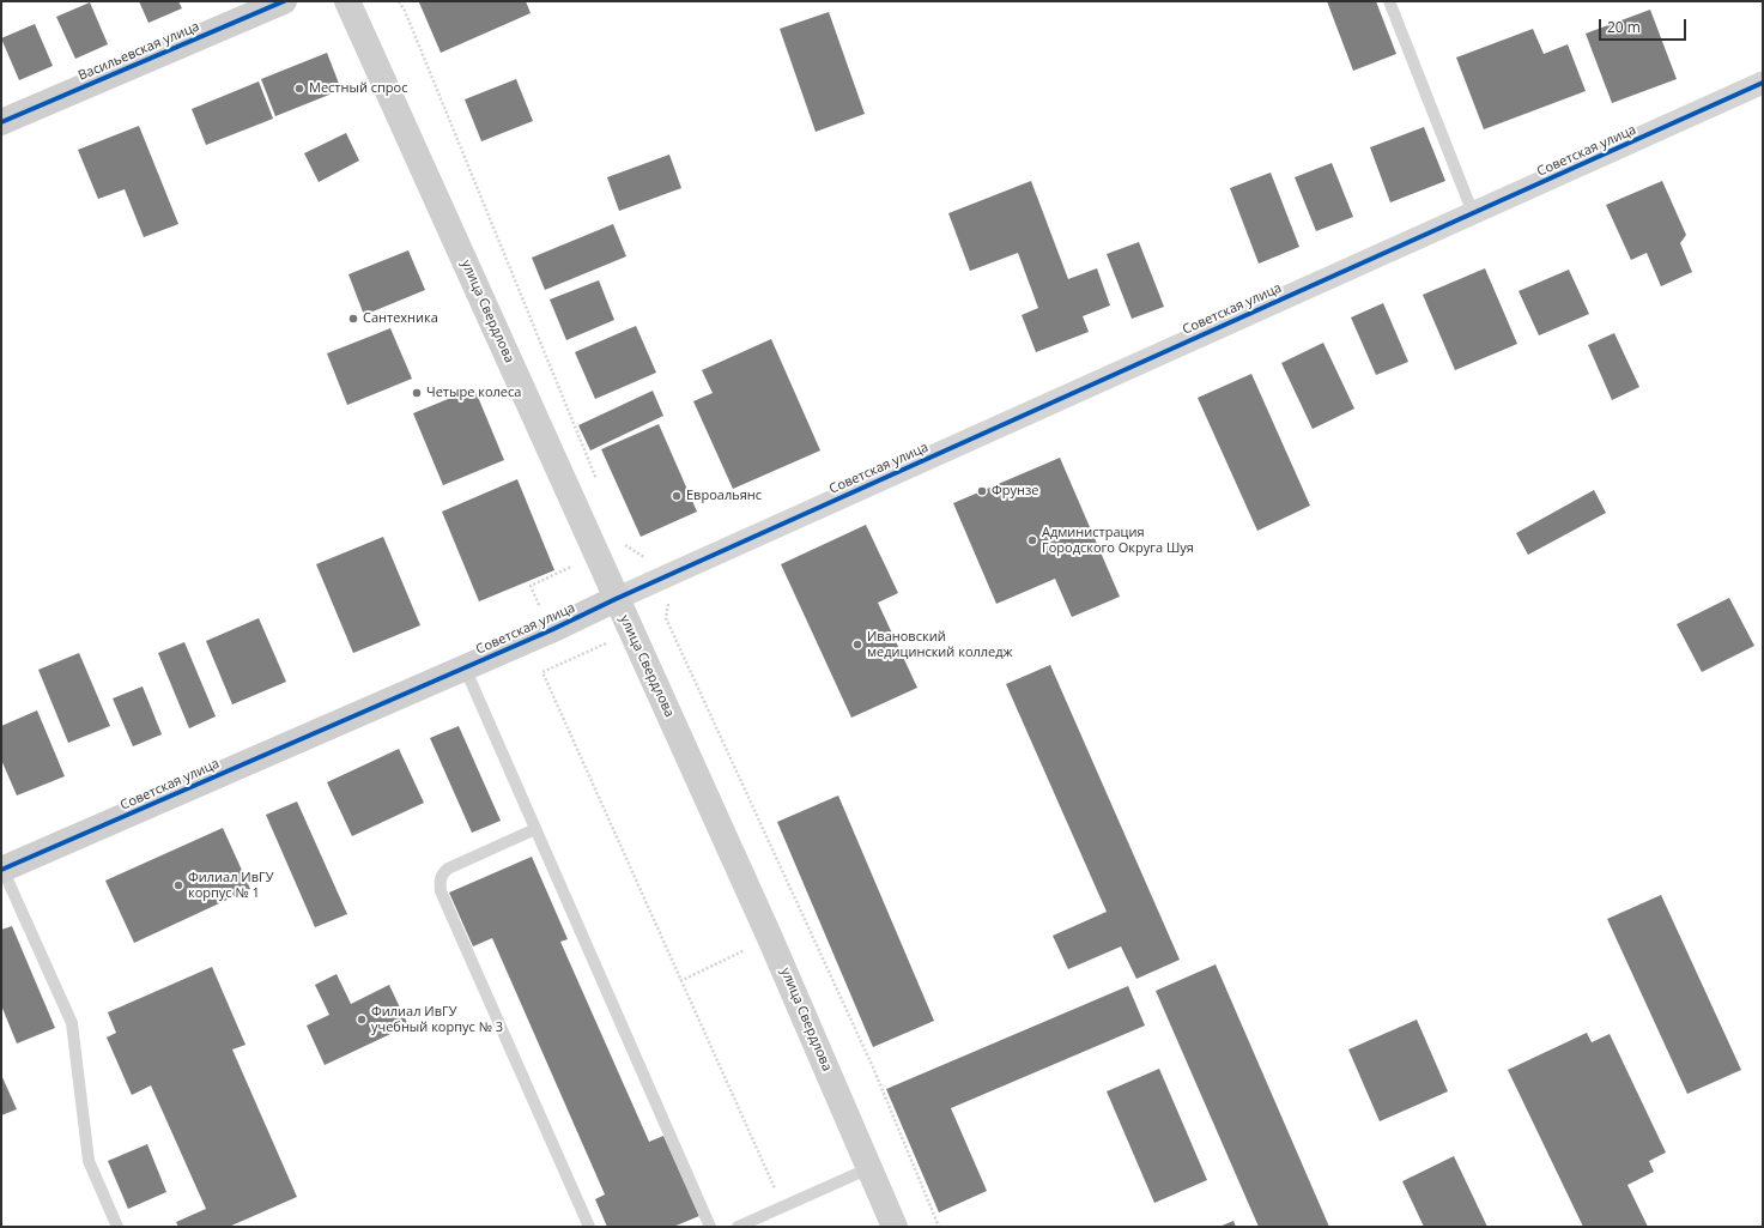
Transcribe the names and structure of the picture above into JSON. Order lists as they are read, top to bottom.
{
  "streets": {
    "main road": ["Васильевская улица", "Советская улица", "улица Свердлова"]
  },
  "crossings": [
    ["Советская улица", "улица Свердлова"]
  ],
  "places": [
    "Местный спрос",
    "Сантехника",
    "Четыре колеса",
    "Фрунзе",
    "Евроальянс",
    "Администрация Городского Округа Шуя",
    "Ивановский медицинский колледж",
    "Филиал ИвГУ корпус № 1",
    "Филиал ИвГУ учебный корпус № 3"
  ],
  "scale_bar": "20 m"
}
